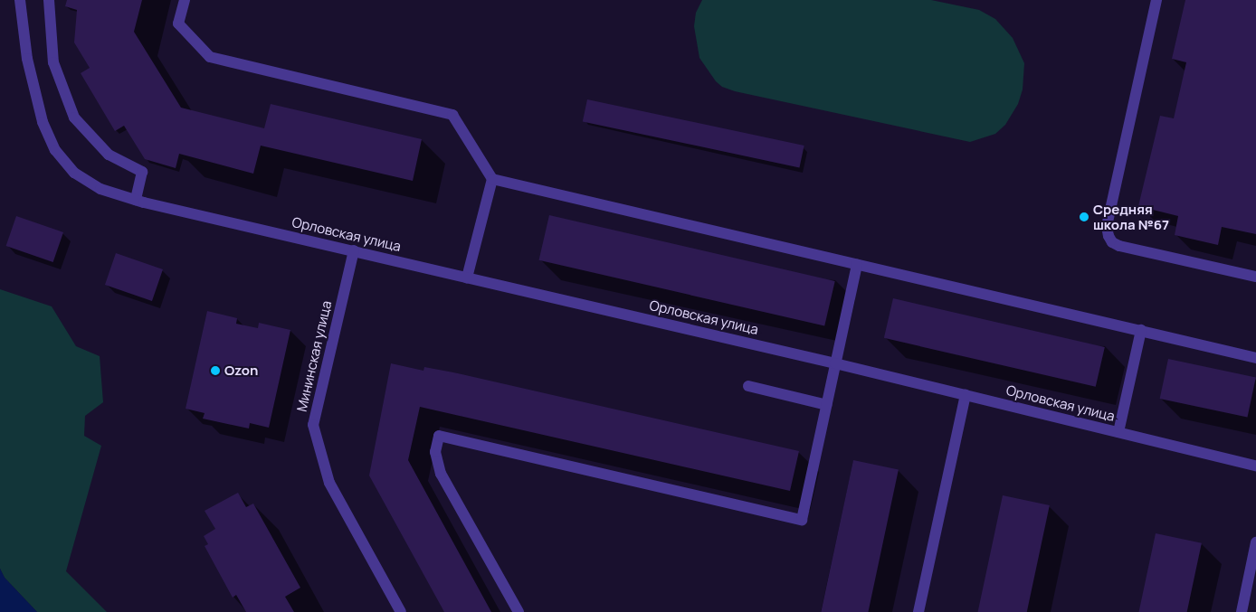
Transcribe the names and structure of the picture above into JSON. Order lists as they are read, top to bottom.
{
  "streets": {
    "street": ["Орловская улица", "Мининская улица"]
  },
  "crossings": [
    ["Орловская улица", "Мининская улица"]
  ],
  "places": ["Средняя школа №67", "Ozon"]
}
